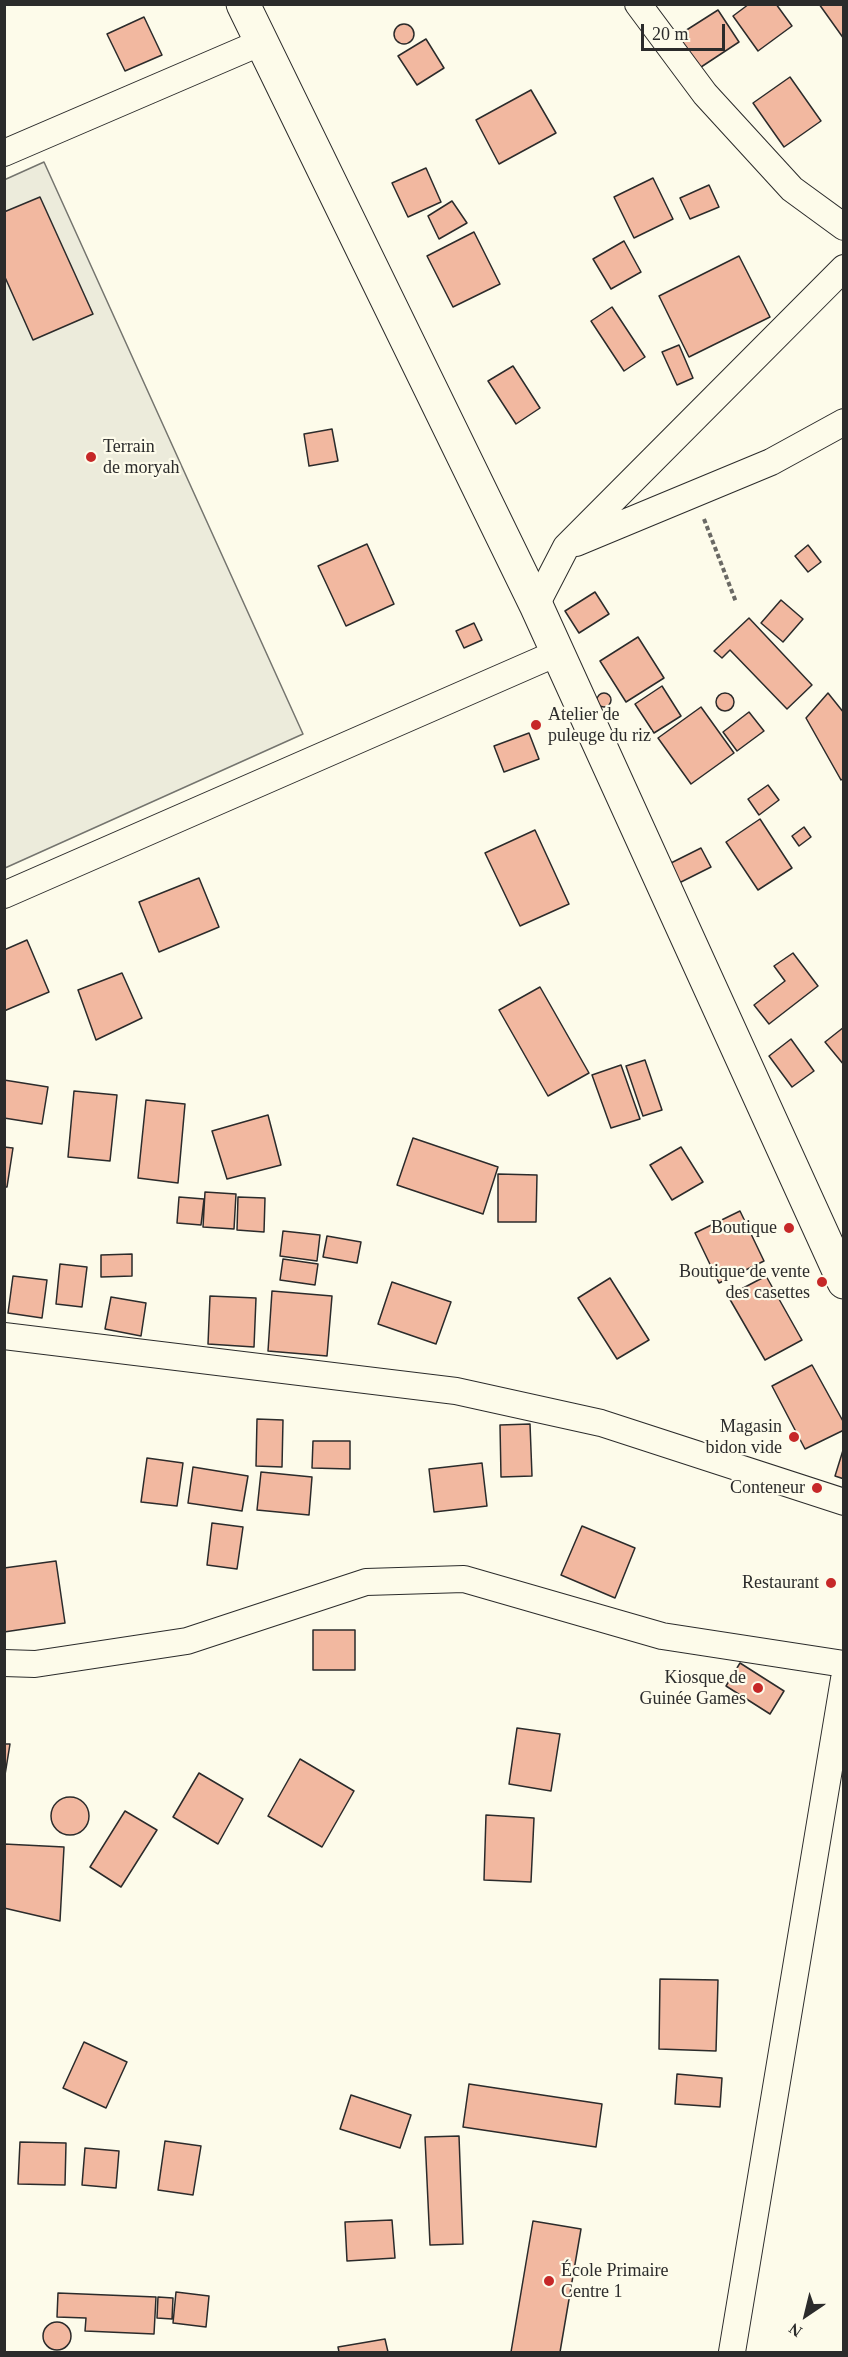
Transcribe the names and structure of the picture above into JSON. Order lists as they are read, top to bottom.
{
  "places": [
    "Terrain de moryah",
    "Atelier de puleuge du riz",
    "Boutique",
    "Boutique de vente des casettes",
    "Magasin bidon vide",
    "Conteneur",
    "Restaurant",
    "Kiosque de Guinée Games",
    "École Primaire Centre 1"
  ],
  "scale_bar": "20 m",
  "north": "bottom left"
}
